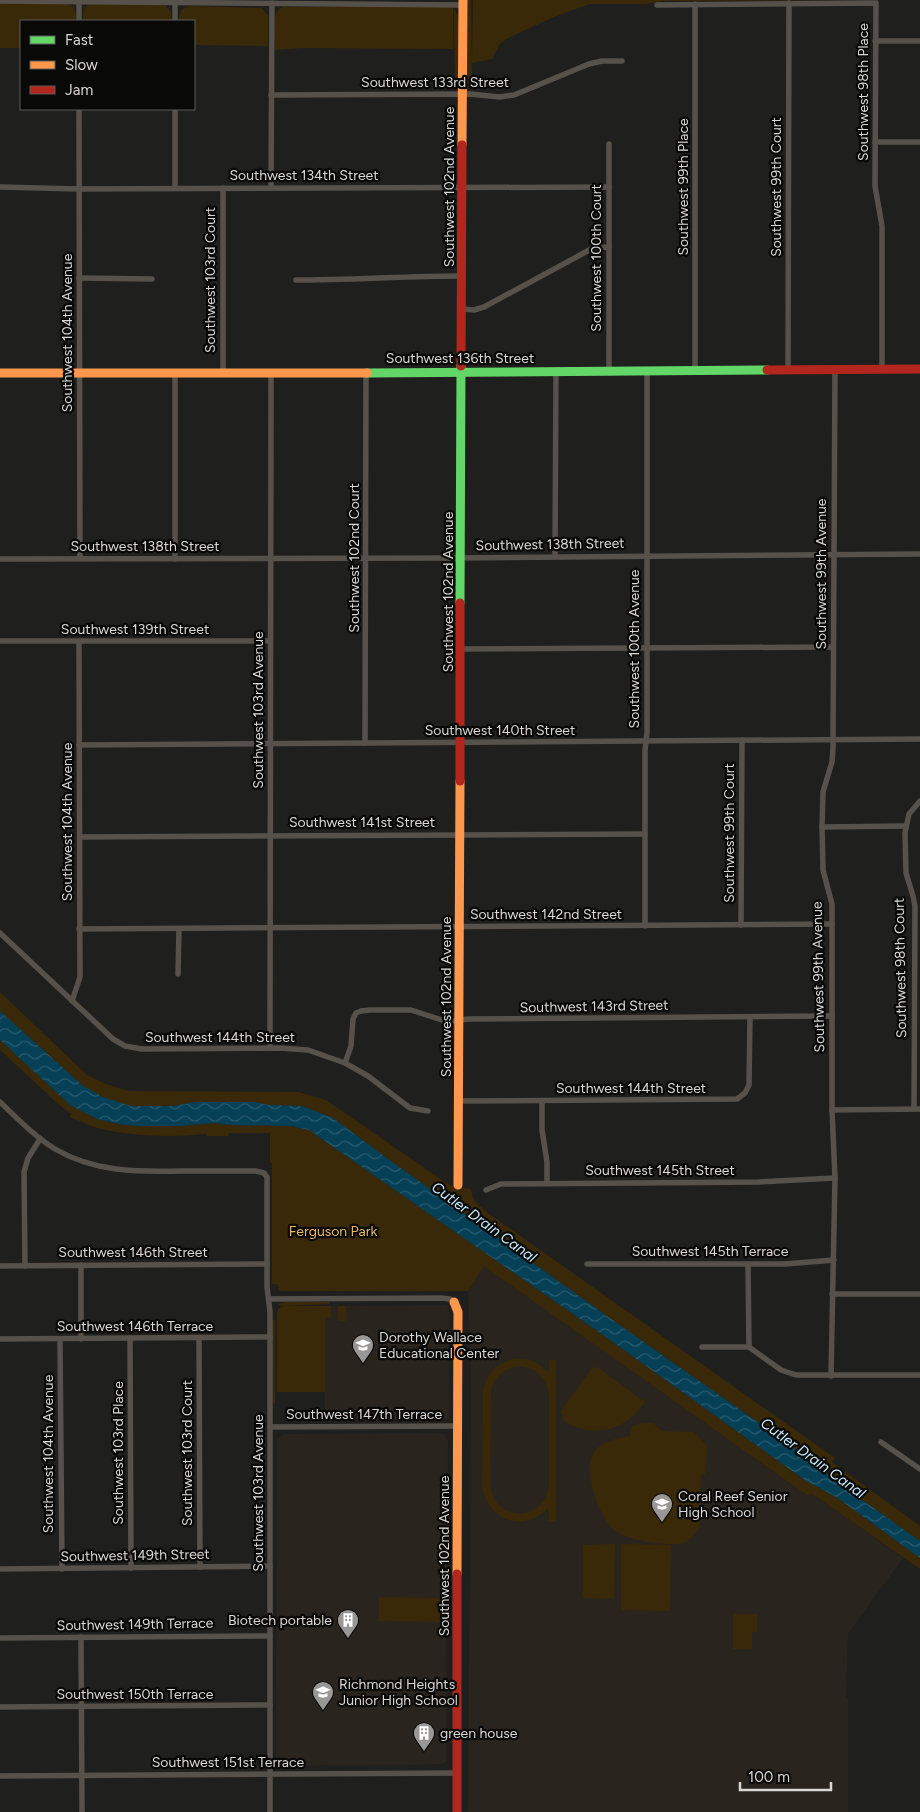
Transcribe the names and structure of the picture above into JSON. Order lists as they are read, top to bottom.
{
  "streets": {
    "street": [
      "Southwest 133rd Street",
      "Southwest 98th Place",
      "Southwest 134th Street",
      "Southwest 102nd Avenue",
      "Southwest 99th Place",
      "Southwest 99th Court",
      "Southwest 100th Court",
      "Southwest 103rd Court",
      "Southwest 104th Avenue",
      "Southwest 136th Street",
      "Southwest 138th Street",
      "Southwest 102nd Court",
      "Southwest 99th Avenue",
      "Southwest 139th Street",
      "Southwest 100th Avenue",
      "Southwest 103rd Avenue",
      "Southwest 140th Street",
      "Southwest 141st Street",
      "Southwest 142nd Street",
      "Southwest 98th Court",
      "Southwest 143rd Street",
      "Southwest 144th Street",
      "Southwest 145th Street",
      "Southwest 145th Terrace",
      "Southwest 146th Street",
      "Southwest 146th Terrace",
      "Southwest 147th Terrace",
      "Southwest 103rd Place",
      "Southwest 149th Street",
      "Southwest 149th Terrace",
      "Southwest 150th Terrace",
      "Southwest 151st Terrace"
    ]
  },
  "crossings": [
    ["Southwest 133rd Street", "Southwest 102nd Avenue"],
    ["Southwest 98th Place", "Southwest 99th Place"],
    ["Southwest 98th Place", "Southwest 99th Court"],
    ["Southwest 98th Place", "Southwest 136th Street"],
    ["Southwest 134th Street", "Southwest 102nd Avenue"],
    ["Southwest 134th Street", "Southwest 100th Court"],
    ["Southwest 134th Street", "Southwest 103rd Court"],
    ["Southwest 134th Street", "Southwest 104th Avenue"],
    ["Southwest 102nd Avenue", "Southwest 136th Street"],
    ["Southwest 102nd Avenue", "Southwest 138th Street"],
    ["Southwest 102nd Avenue", "Southwest 140th Street"],
    ["Southwest 102nd Avenue", "Southwest 141st Street"],
    ["Southwest 102nd Avenue", "Southwest 142nd Street"],
    ["Southwest 102nd Avenue", "Southwest 143rd Street"],
    ["Southwest 102nd Avenue", "Southwest 144th Street"],
    ["Southwest 102nd Avenue", "Southwest 147th Terrace"],
    ["Southwest 102nd Avenue", "Southwest 151st Terrace"],
    ["Southwest 99th Place", "Southwest 136th Street"],
    ["Southwest 99th Court", "Southwest 136th Street"],
    ["Southwest 99th Court", "Southwest 140th Street"],
    ["Southwest 99th Court", "Southwest 142nd Street"],
    ["Southwest 100th Court", "Southwest 136th Street"],
    ["Southwest 103rd Court", "Southwest 136th Street"],
    ["Southwest 103rd Court", "Southwest 146th Terrace"],
    ["Southwest 103rd Court", "Southwest 149th Street"],
    ["Southwest 104th Avenue", "Southwest 136th Street"],
    ["Southwest 104th Avenue", "Southwest 138th Street"],
    ["Southwest 104th Avenue", "Southwest 139th Street"],
    ["Southwest 104th Avenue", "Southwest 140th Street"],
    ["Southwest 104th Avenue", "Southwest 141st Street"],
    ["Southwest 104th Avenue", "Southwest 142nd Street"],
    ["Southwest 104th Avenue", "Southwest 144th Street"],
    ["Southwest 104th Avenue", "Southwest 146th Terrace"],
    ["Southwest 104th Avenue", "Southwest 149th Street"],
    ["Southwest 136th Street", "Southwest 102nd Court"],
    ["Southwest 136th Street", "Southwest 99th Avenue"],
    ["Southwest 136th Street", "Southwest 100th Avenue"],
    ["Southwest 136th Street", "Southwest 103rd Avenue"],
    ["Southwest 138th Street", "Southwest 102nd Court"],
    ["Southwest 138th Street", "Southwest 99th Avenue"],
    ["Southwest 138th Street", "Southwest 100th Avenue"],
    ["Southwest 138th Street", "Southwest 103rd Avenue"],
    ["Southwest 102nd Court", "Southwest 140th Street"],
    ["Southwest 99th Avenue", "Southwest 140th Street"],
    ["Southwest 99th Avenue", "Southwest 142nd Street"],
    ["Southwest 99th Avenue", "Southwest 143rd Street"],
    ["Southwest 99th Avenue", "Southwest 145th Street"],
    ["Southwest 99th Avenue", "Southwest 145th Terrace"],
    ["Southwest 139th Street", "Southwest 103rd Avenue"],
    ["Southwest 100th Avenue", "Southwest 140th Street"],
    ["Southwest 100th Avenue", "Southwest 141st Street"],
    ["Southwest 100th Avenue", "Southwest 142nd Street"],
    ["Southwest 103rd Avenue", "Southwest 140th Street"],
    ["Southwest 103rd Avenue", "Southwest 141st Street"],
    ["Southwest 103rd Avenue", "Southwest 142nd Street"],
    ["Southwest 103rd Avenue", "Southwest 144th Street"],
    ["Southwest 103rd Avenue", "Southwest 146th Street"],
    ["Southwest 103rd Avenue", "Southwest 146th Terrace"],
    ["Southwest 103rd Avenue", "Southwest 147th Terrace"],
    ["Southwest 103rd Avenue", "Southwest 149th Street"],
    ["Southwest 103rd Avenue", "Southwest 149th Terrace"],
    ["Southwest 103rd Avenue", "Southwest 150th Terrace"],
    ["Southwest 103rd Avenue", "Southwest 151st Terrace"],
    ["Southwest 143rd Street", "Southwest 144th Street"],
    ["Southwest 146th Terrace", "Southwest 103rd Place"],
    ["Southwest 103rd Place", "Southwest 149th Street"]
  ],
  "water": ["Cutler Drain Canal"],
  "parks": ["Ferguson Park"],
  "places": {
    "school or university": ["Dorothy Wallace Educational Center", "Coral Reef Senior High School", "Richmond Heights Junior High School"],
    "building": ["Biotech portable", "green house"]
  },
  "legend": ["Fast", "Slow", "Jam"],
  "scale_bar": "100 m"
}
